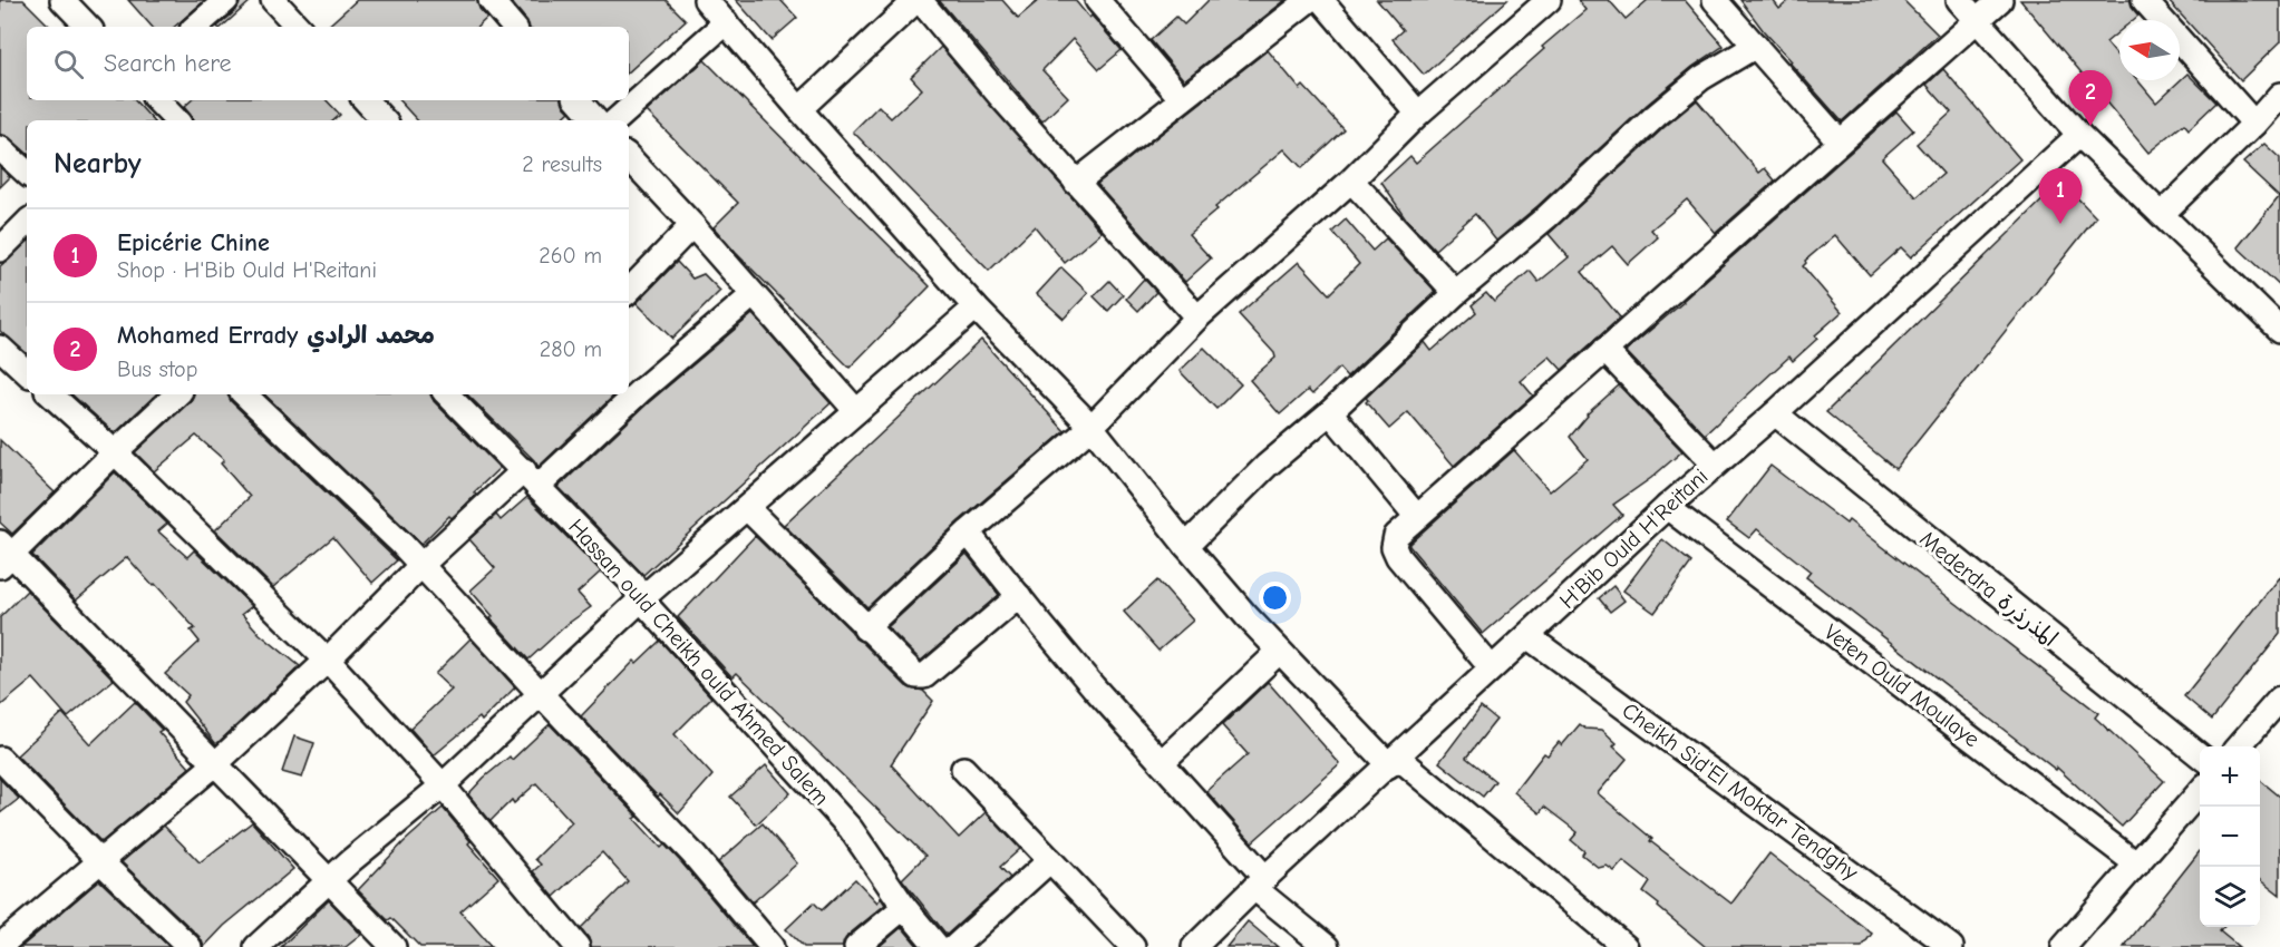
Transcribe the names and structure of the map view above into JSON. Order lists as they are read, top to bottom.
{
  "streets": {
    "street": [
      "H'Bib Ould H'Reitani",
      "Mederdra المذرذرة",
      "Hassan ould Cheikh ould Ahmed Salem",
      "Veten Ould Moulaye",
      "Cheikh Sid'El Moktar Tendghy"
    ]
  },
  "crossings": [
    ["H'Bib Ould H'Reitani", "Mederdra المذرذرة"],
    ["H'Bib Ould H'Reitani", "Veten Ould Moulaye"],
    ["H'Bib Ould H'Reitani", "Cheikh Sid'El Moktar Tendghy"]
  ],
  "north": "left",
  "page": {
    "search": "Search here",
    "pins": ["2", "1"],
    "heading": ["Nearby", "2 results"],
    "list": [
      {
        "mark": "1",
        "name": "Epicérie Chine",
        "note": "Shop · H'Bib Ould H'Reitani",
        "value": "260 m"
      },
      {
        "mark": "2",
        "name": "Mohamed Errady محمد الرادي",
        "note": "Bus stop",
        "value": "280 m"
      }
    ],
    "map_buttons": ["+", "−"]
  }
}
